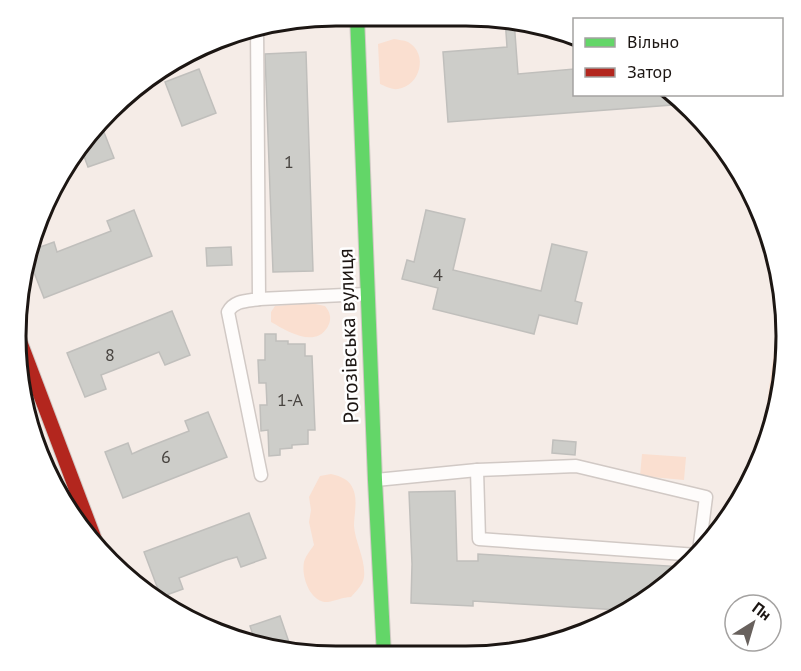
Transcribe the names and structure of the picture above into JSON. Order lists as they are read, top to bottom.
{
  "streets": {
    "street": ["Рогозівська вулиця"]
  },
  "house_numbers": [
    "1",
    "4",
    "8",
    "1-А",
    "6"
  ],
  "legend": ["Вільно", "Затор"],
  "north": "top right"
}
